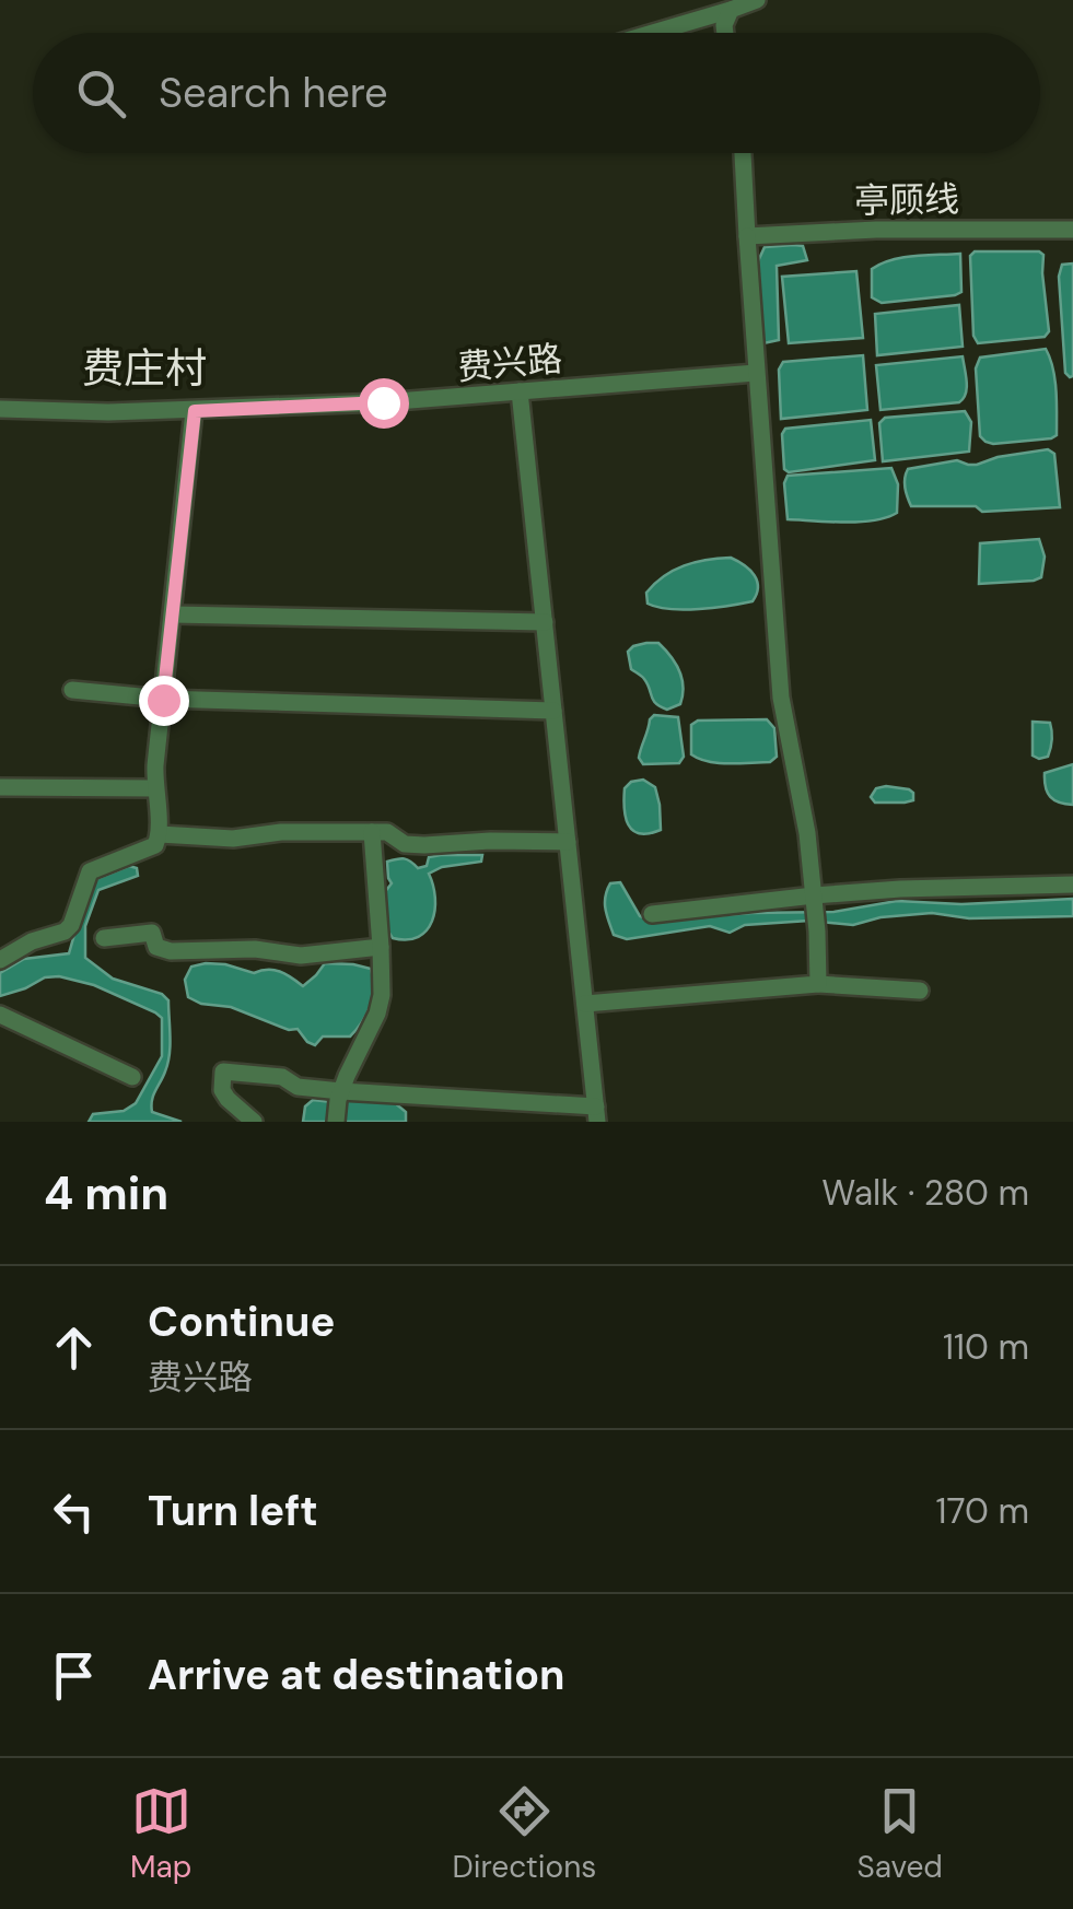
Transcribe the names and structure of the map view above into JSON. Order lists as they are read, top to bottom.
{
  "streets": {
    "street": ["亭顾线", "费兴路"]
  },
  "districts": ["费庄村"],
  "page": {
    "search": "Search here",
    "heading": ["4 min", "Walk · 280 m"],
    "list": [
      ["Continue", "费兴路", "110 m"],
      ["Turn left", "170 m"],
      "Arrive at destination"
    ],
    "nav": ["Map", "Directions", "Saved"]
  }
}
